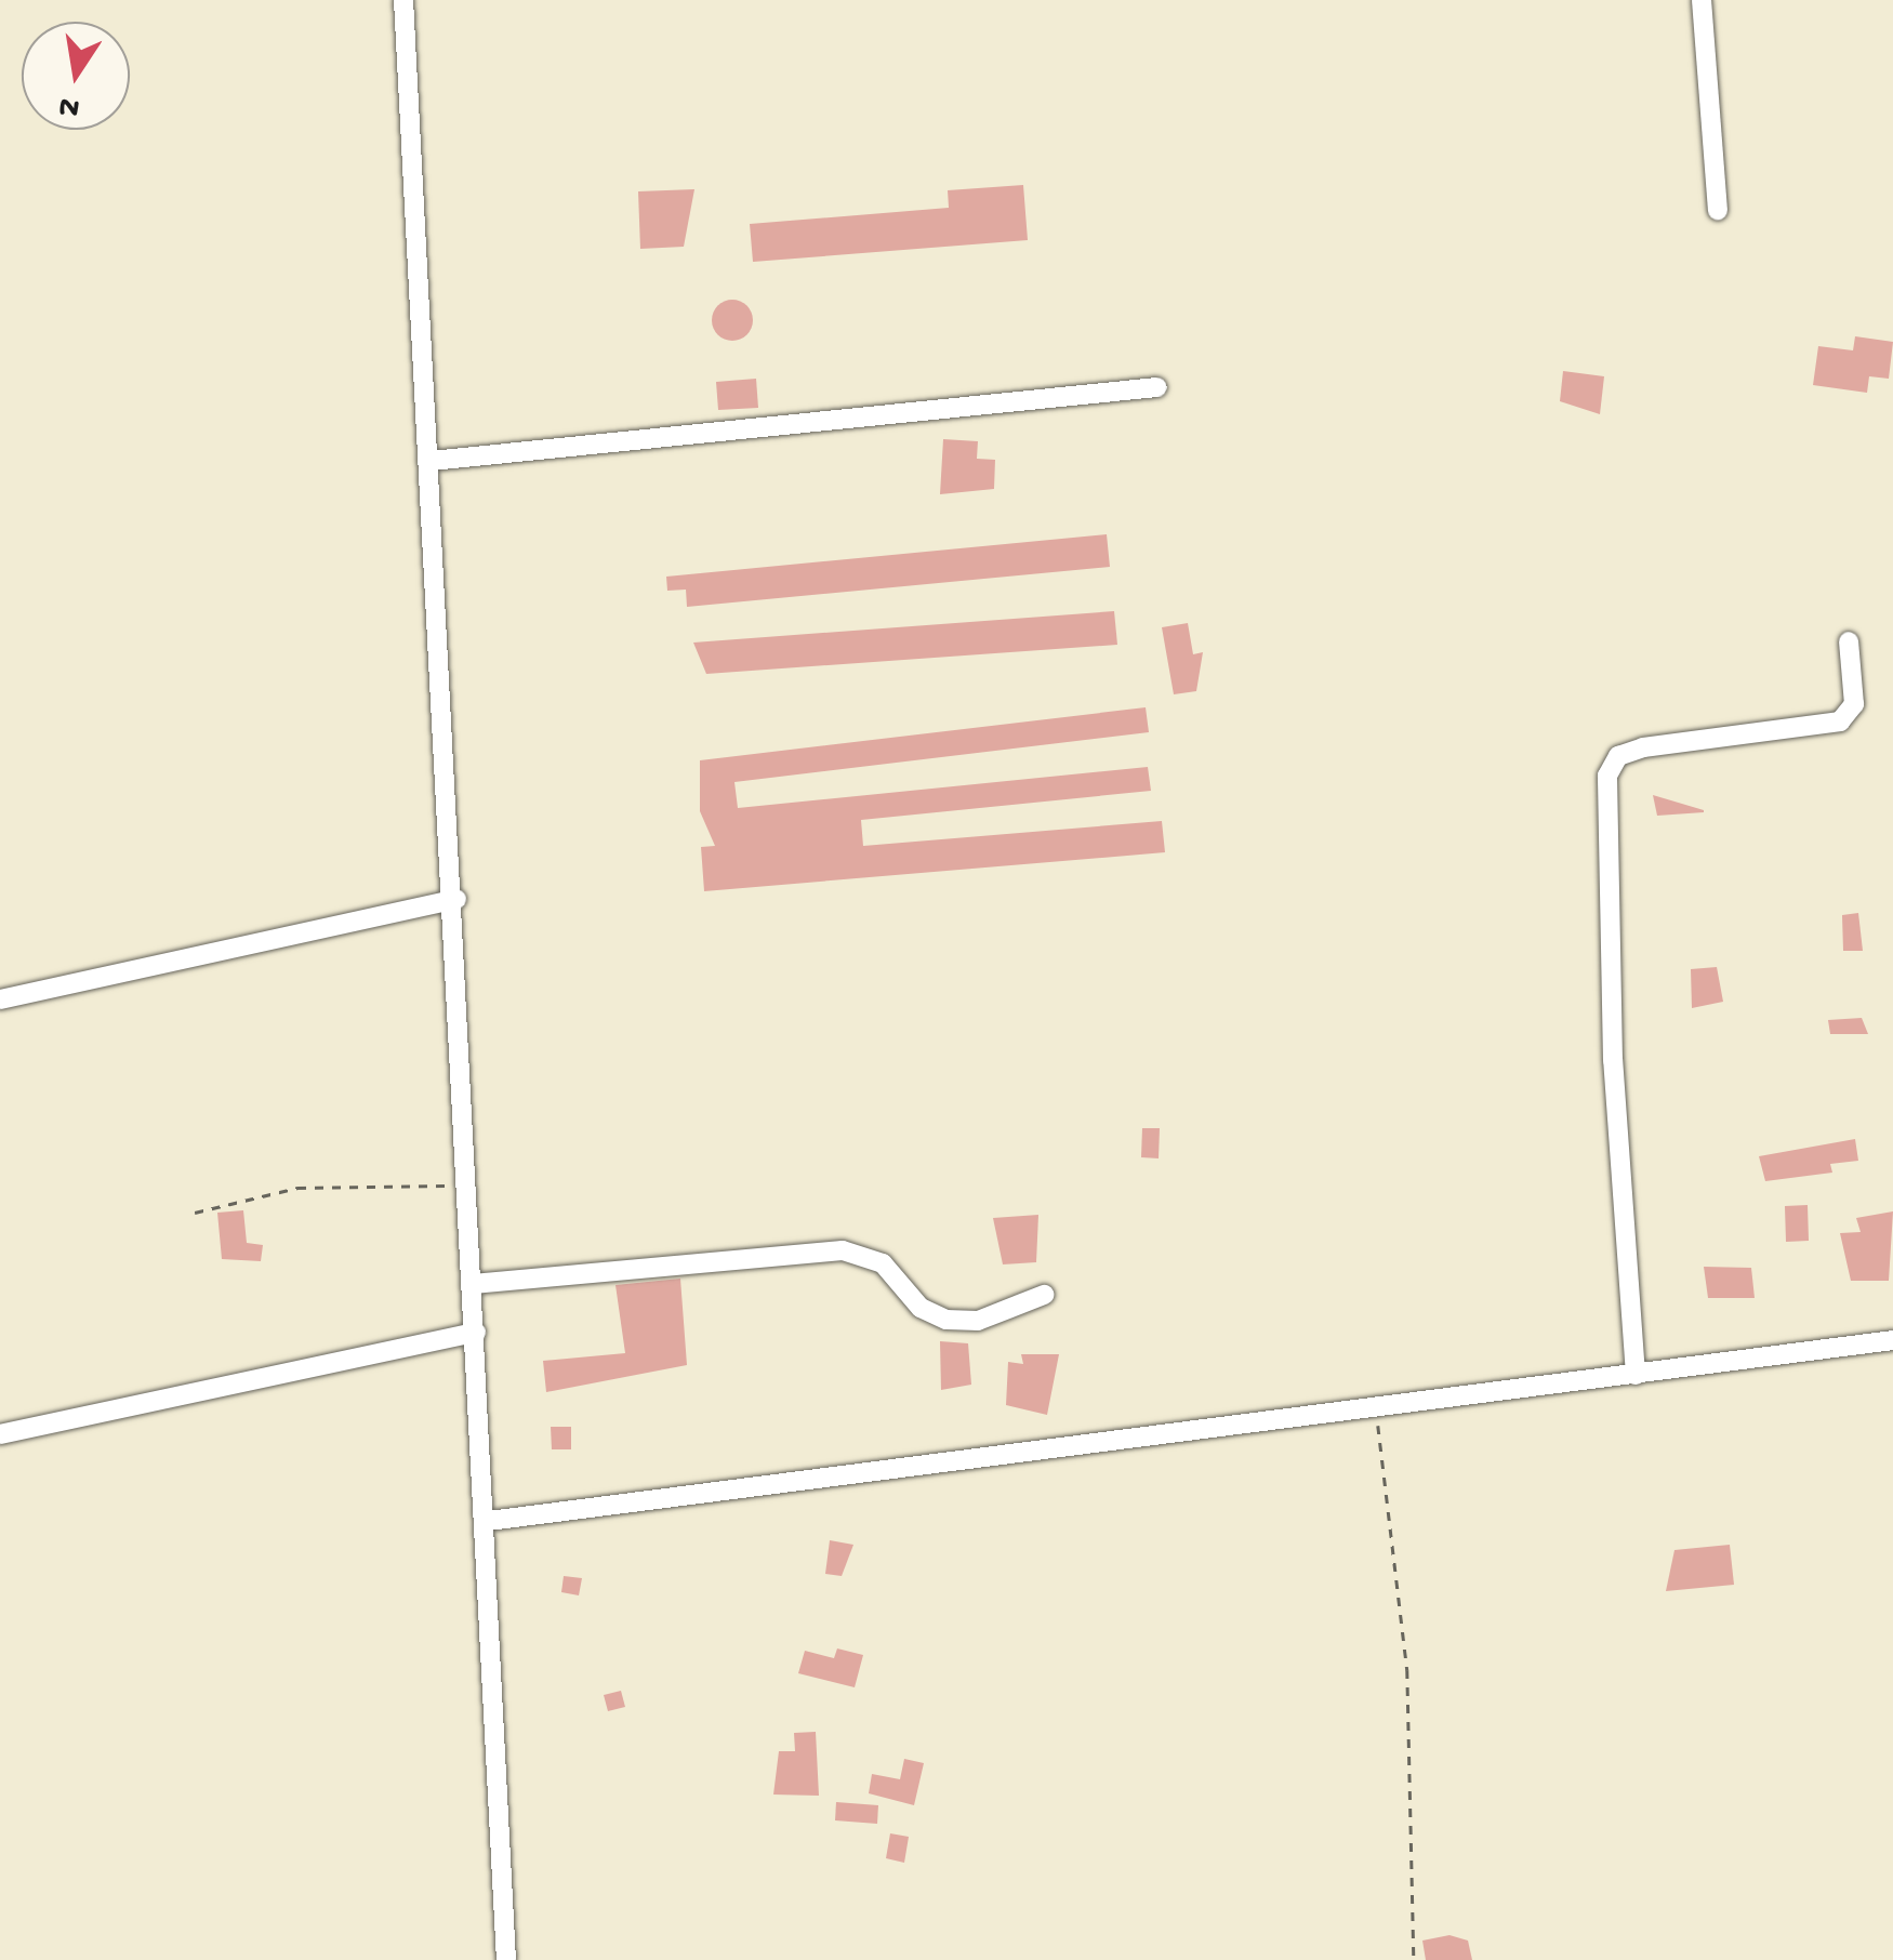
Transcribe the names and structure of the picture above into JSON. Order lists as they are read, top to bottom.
{
  "north": "bottom"
}
